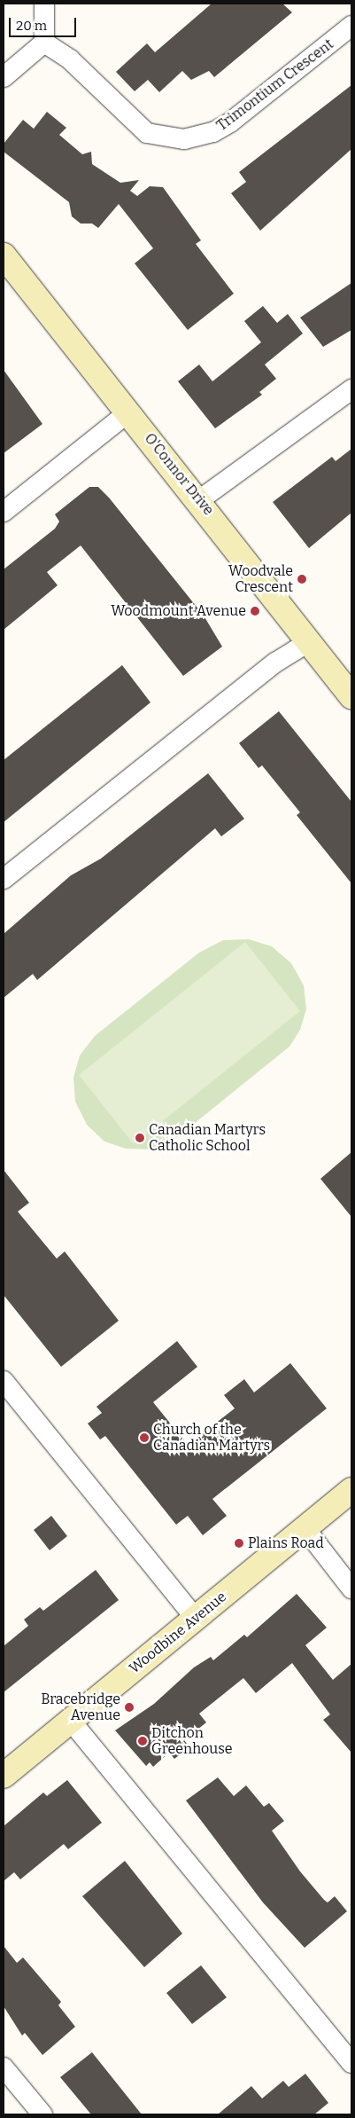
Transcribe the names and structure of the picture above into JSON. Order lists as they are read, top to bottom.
{
  "streets": {
    "main road": ["O'Connor Drive", "Woodbine Avenue"],
    "street": ["Trimontium Crescent"]
  },
  "places": [
    "Woodvale Crescent",
    "Woodmount Avenue",
    "Canadian Martyrs Catholic School",
    "Church of the Canadian Martyrs",
    "Plains Road",
    "Bracebridge Avenue",
    "Ditchon Greenhouse"
  ],
  "scale_bar": "20 m"
}
